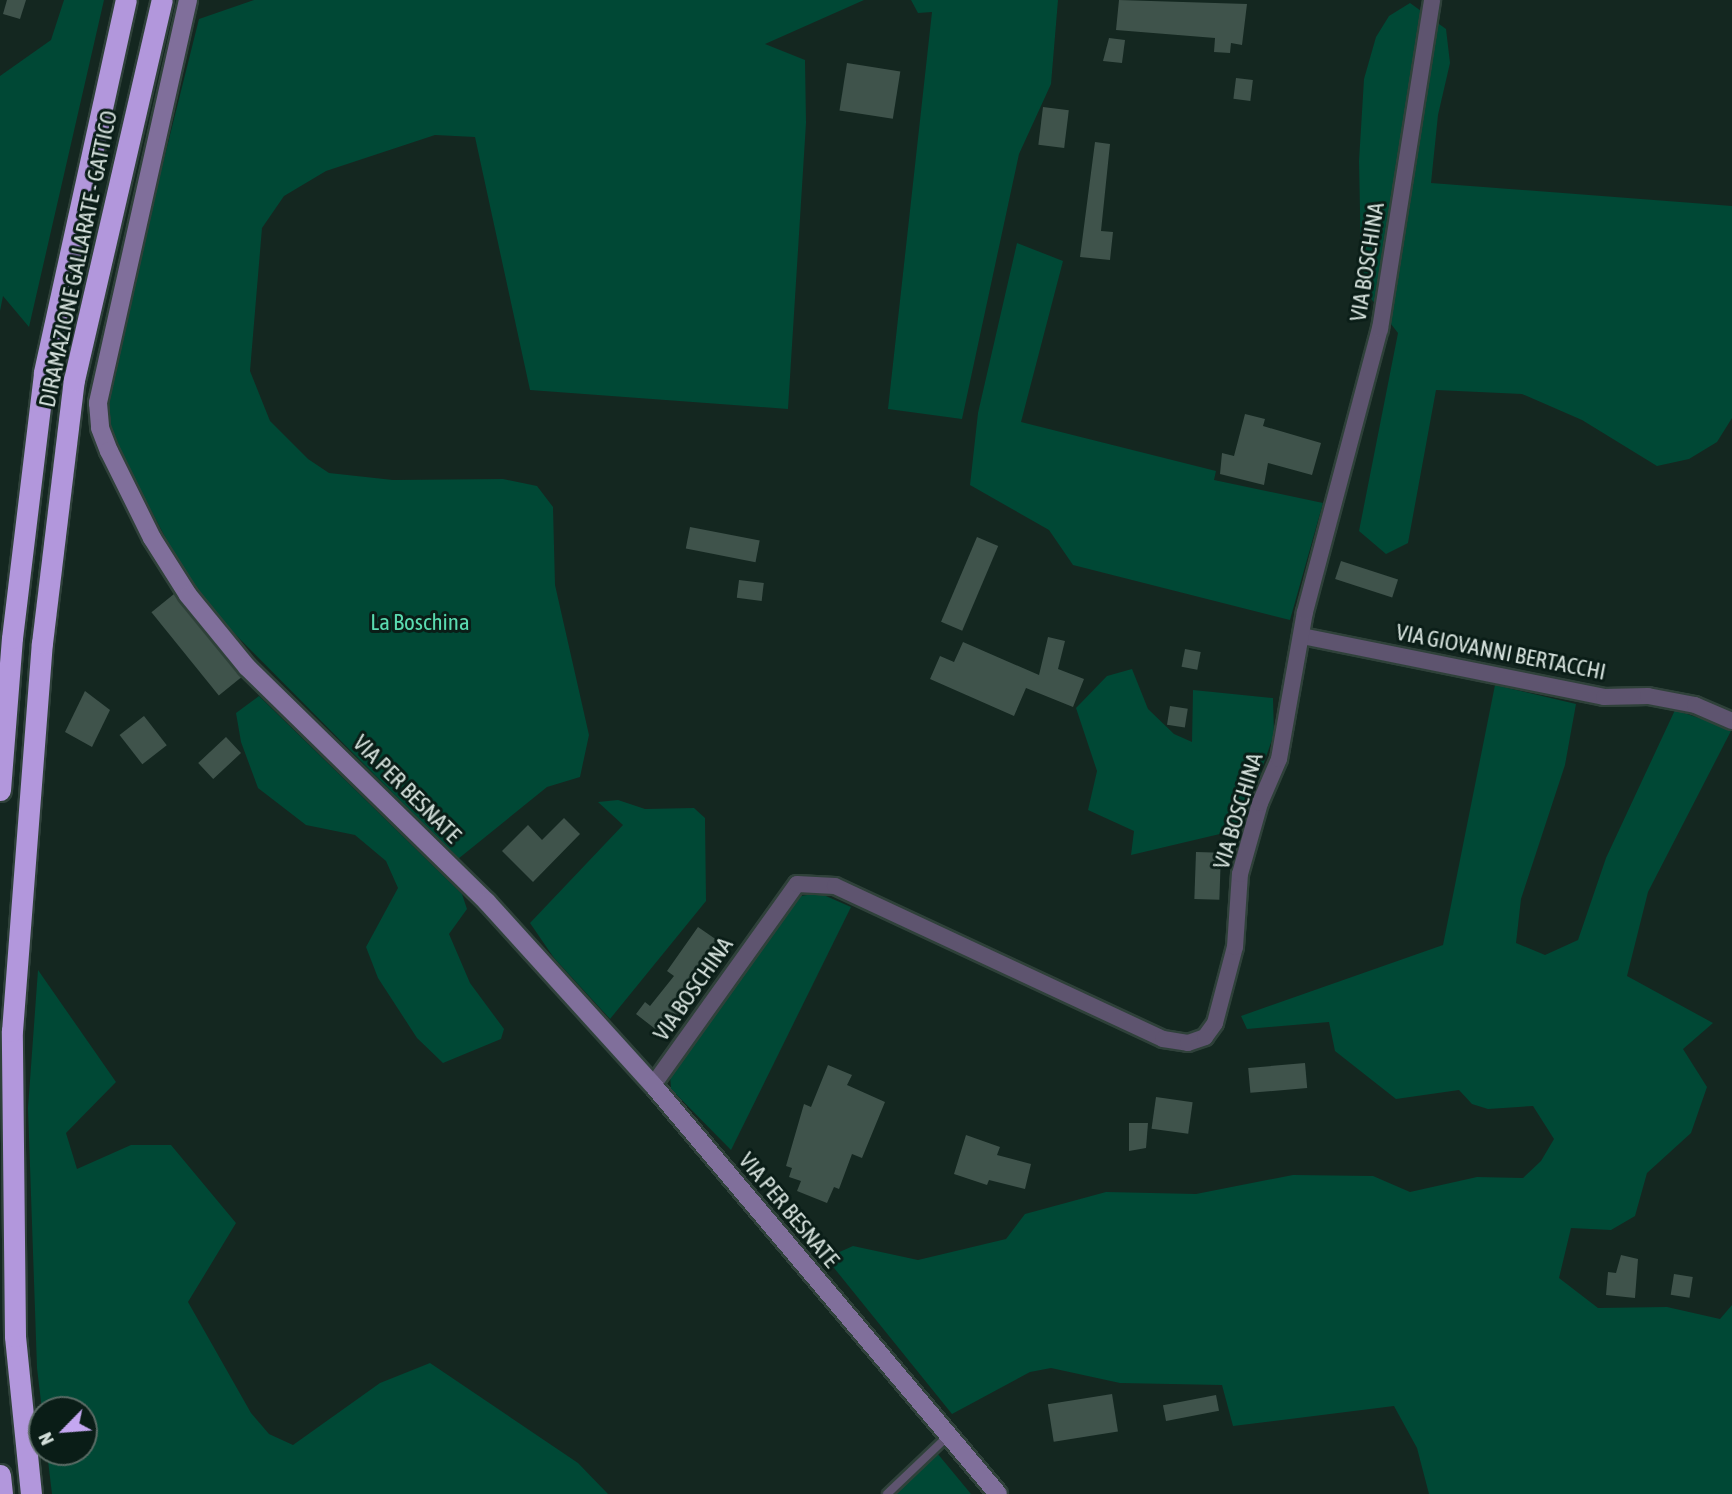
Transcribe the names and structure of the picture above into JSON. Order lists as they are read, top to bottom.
{
  "streets": {
    "highway": ["DIRAMAZIONE GALLARATE - GATTICO"],
    "street": ["VIA BOSCHINA", "VIA GIOVANNI BERTACCHI", "VIA PER BESNATE"]
  },
  "crossings": [
    ["VIA BOSCHINA", "VIA GIOVANNI BERTACCHI"],
    ["VIA BOSCHINA", "VIA PER BESNATE"]
  ],
  "parks": ["La Boschina"],
  "north": "bottom left"
}
